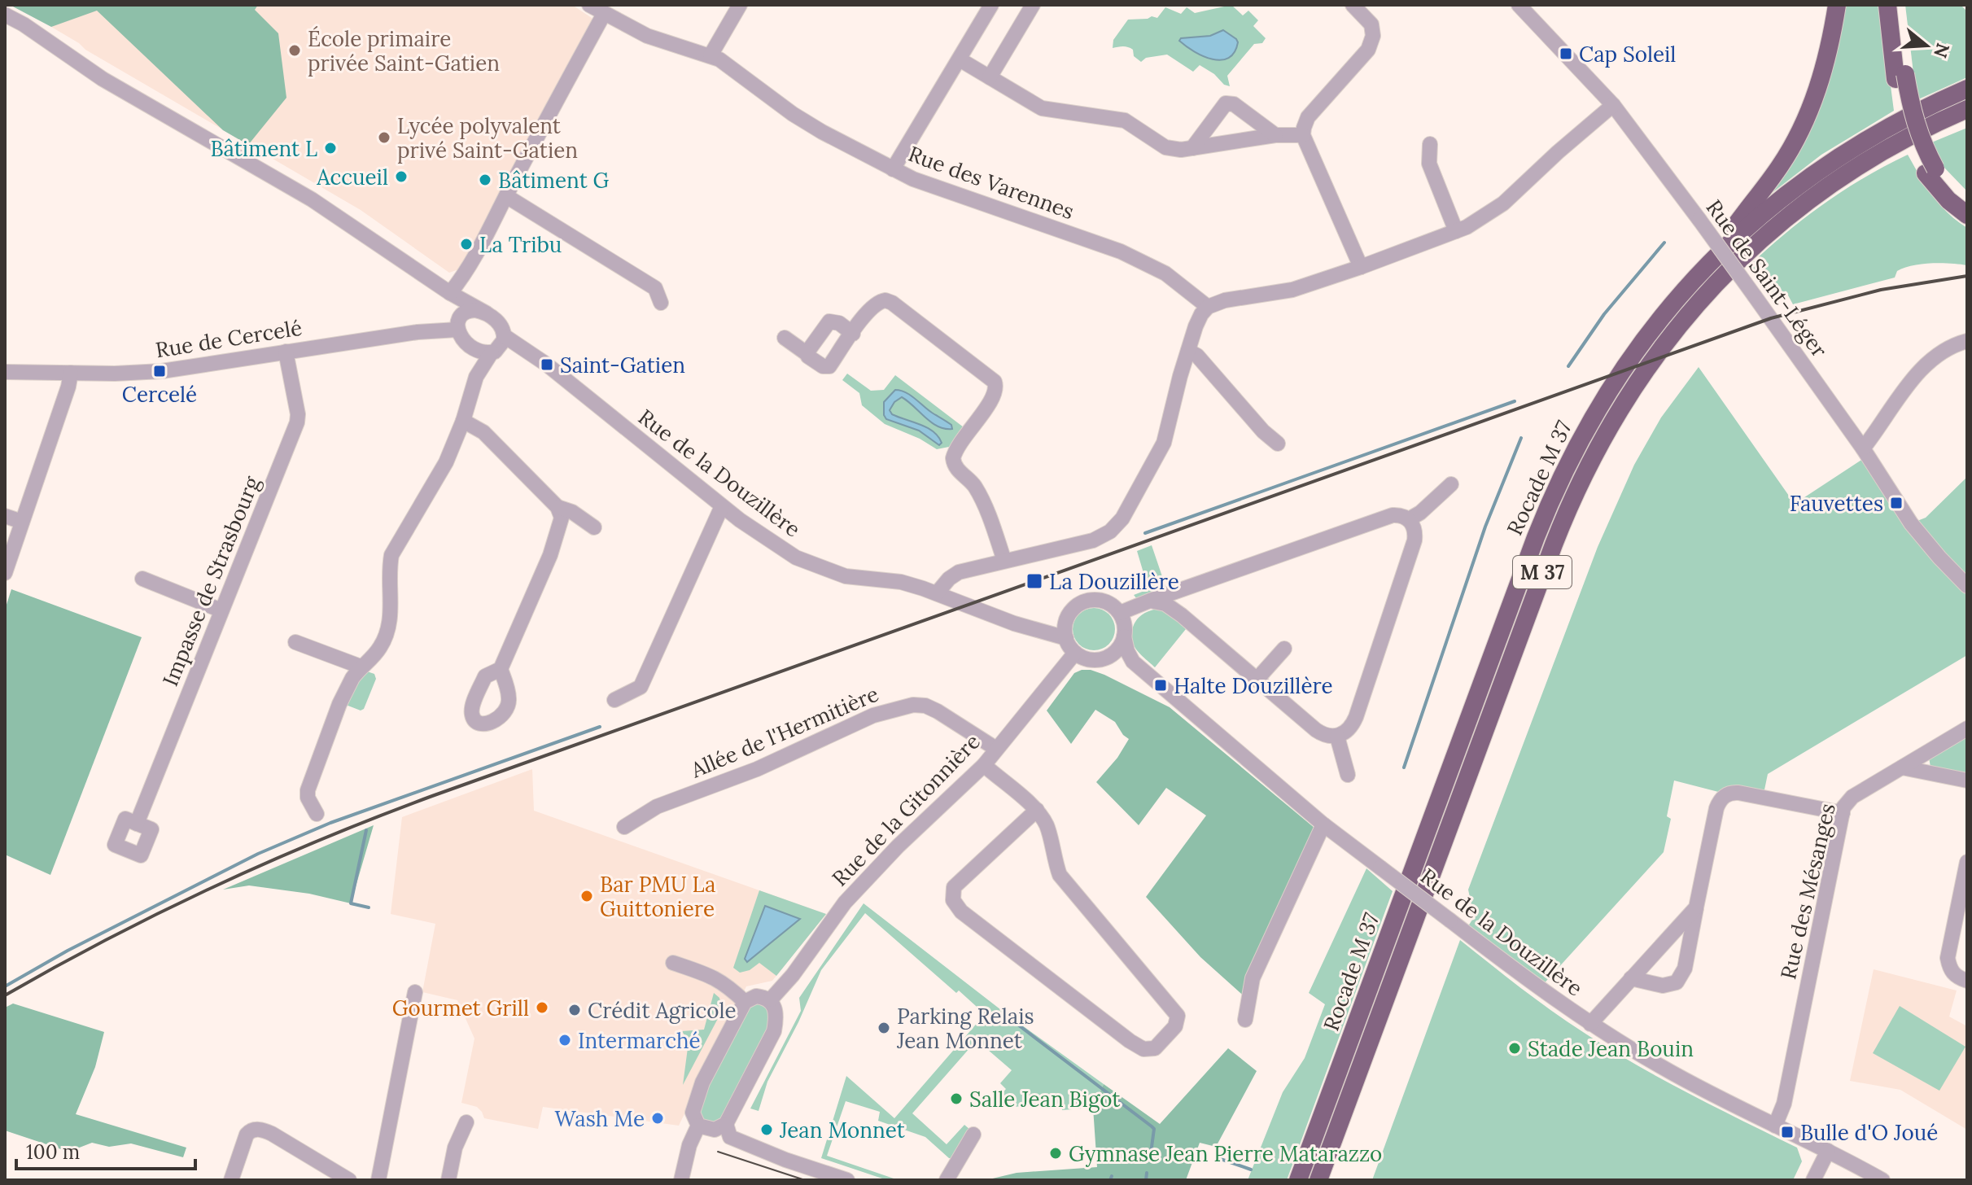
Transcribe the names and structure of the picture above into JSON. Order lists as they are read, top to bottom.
{
  "streets": {
    "highway": ["Rocade M 37", "M 37"],
    "street": [
      "Rue des Varennes",
      "Rue de Saint-Léger",
      "Rue de Cercelé",
      "Rue de la Douzillère",
      "Impasse de Strasbourg",
      "Allée de l'Hermitière",
      "Rue de la Gitonnière",
      "Rue des Mésanges"
    ]
  },
  "crossings": [
    ["Rue de Cercelé", "Rue de la Douzillère"],
    ["Rue de Cercelé", "Impasse de Strasbourg"],
    ["Rue de la Douzillère", "Rue de la Gitonnière"],
    ["Rue de la Douzillère", "Rue des Mésanges"],
    ["Allée de l'Hermitière", "Rue de la Gitonnière"]
  ],
  "places": {
    "other": [
      "École primaire privée Saint-Gatien",
      "Lycée polyvalent privé Saint-Gatien",
      "Bâtiment L",
      "Accueil",
      "Bâtiment G",
      "La Tribu",
      "Bar PMU La Guittoniere",
      "Gourmet Grill",
      "Crédit Agricole",
      "Parking Relais Jean Monnet",
      "Intermarché",
      "Stade Jean Bouin",
      "Salle Jean Bigot",
      "Wash Me",
      "Jean Monnet",
      "Gymnase Jean Pierre Matarazzo"
    ],
    "transit": [
      "Cap Soleil",
      "Saint-Gatien",
      "Cercelé",
      "Fauvettes",
      "La Douzillère",
      "Halte Douzillère",
      "Bulle d'O Joué"
    ]
  },
  "scale_bar": "100 m",
  "north": "right"
}
